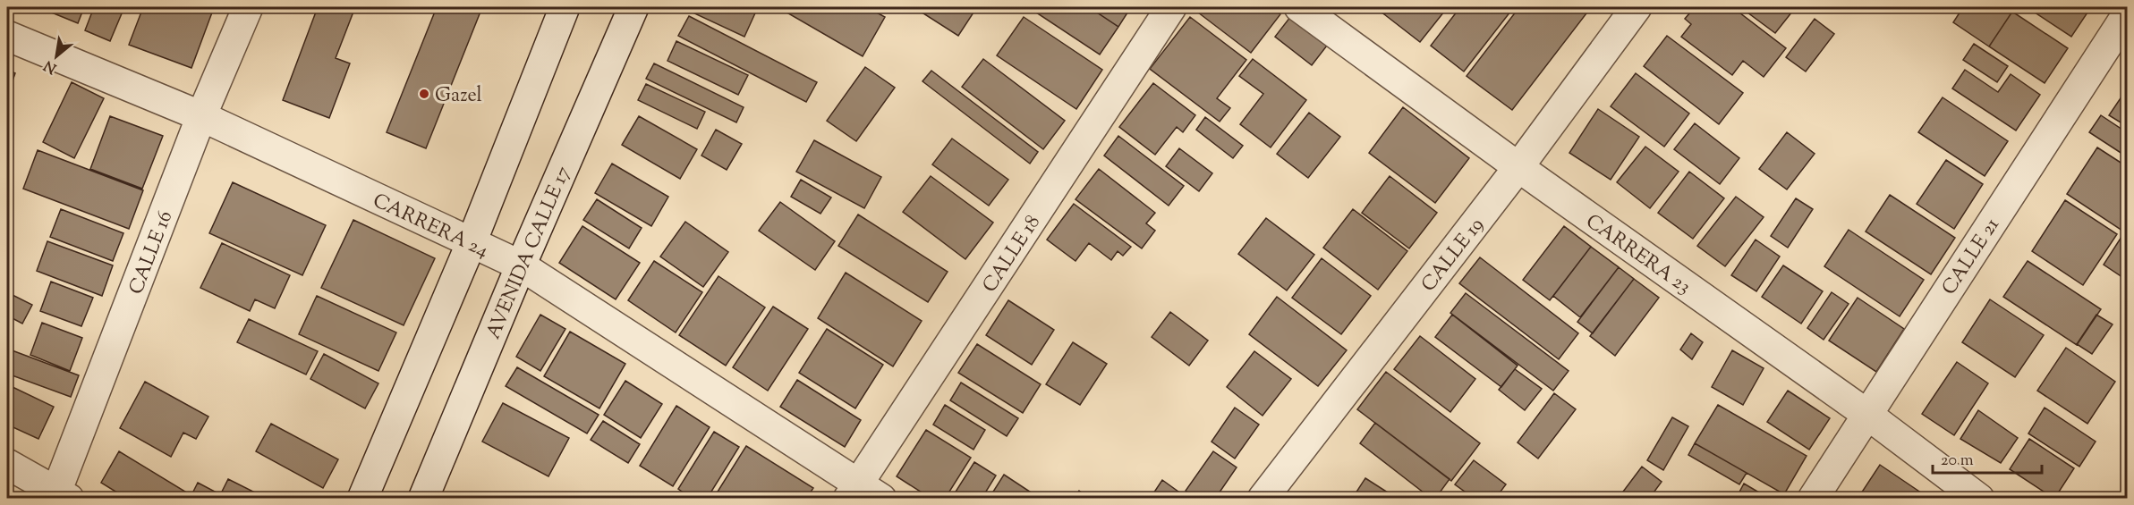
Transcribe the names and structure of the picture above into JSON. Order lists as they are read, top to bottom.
{
  "streets": {
    "street": [
      "CARRERA 24",
      "CALLE 16",
      "AVENIDA CALLE 17",
      "CALLE 18",
      "CARRERA 23",
      "CALLE 19",
      "CALLE 21"
    ]
  },
  "crossings": [
    ["CARRERA 24", "CALLE 16"],
    ["CARRERA 24", "AVENIDA CALLE 17"],
    ["CARRERA 24", "CALLE 18"],
    ["CARRERA 23", "CALLE 19"],
    ["CARRERA 23", "CALLE 21"]
  ],
  "places": ["Gazel"],
  "scale_bar": "20 m",
  "north": "bottom left"
}
